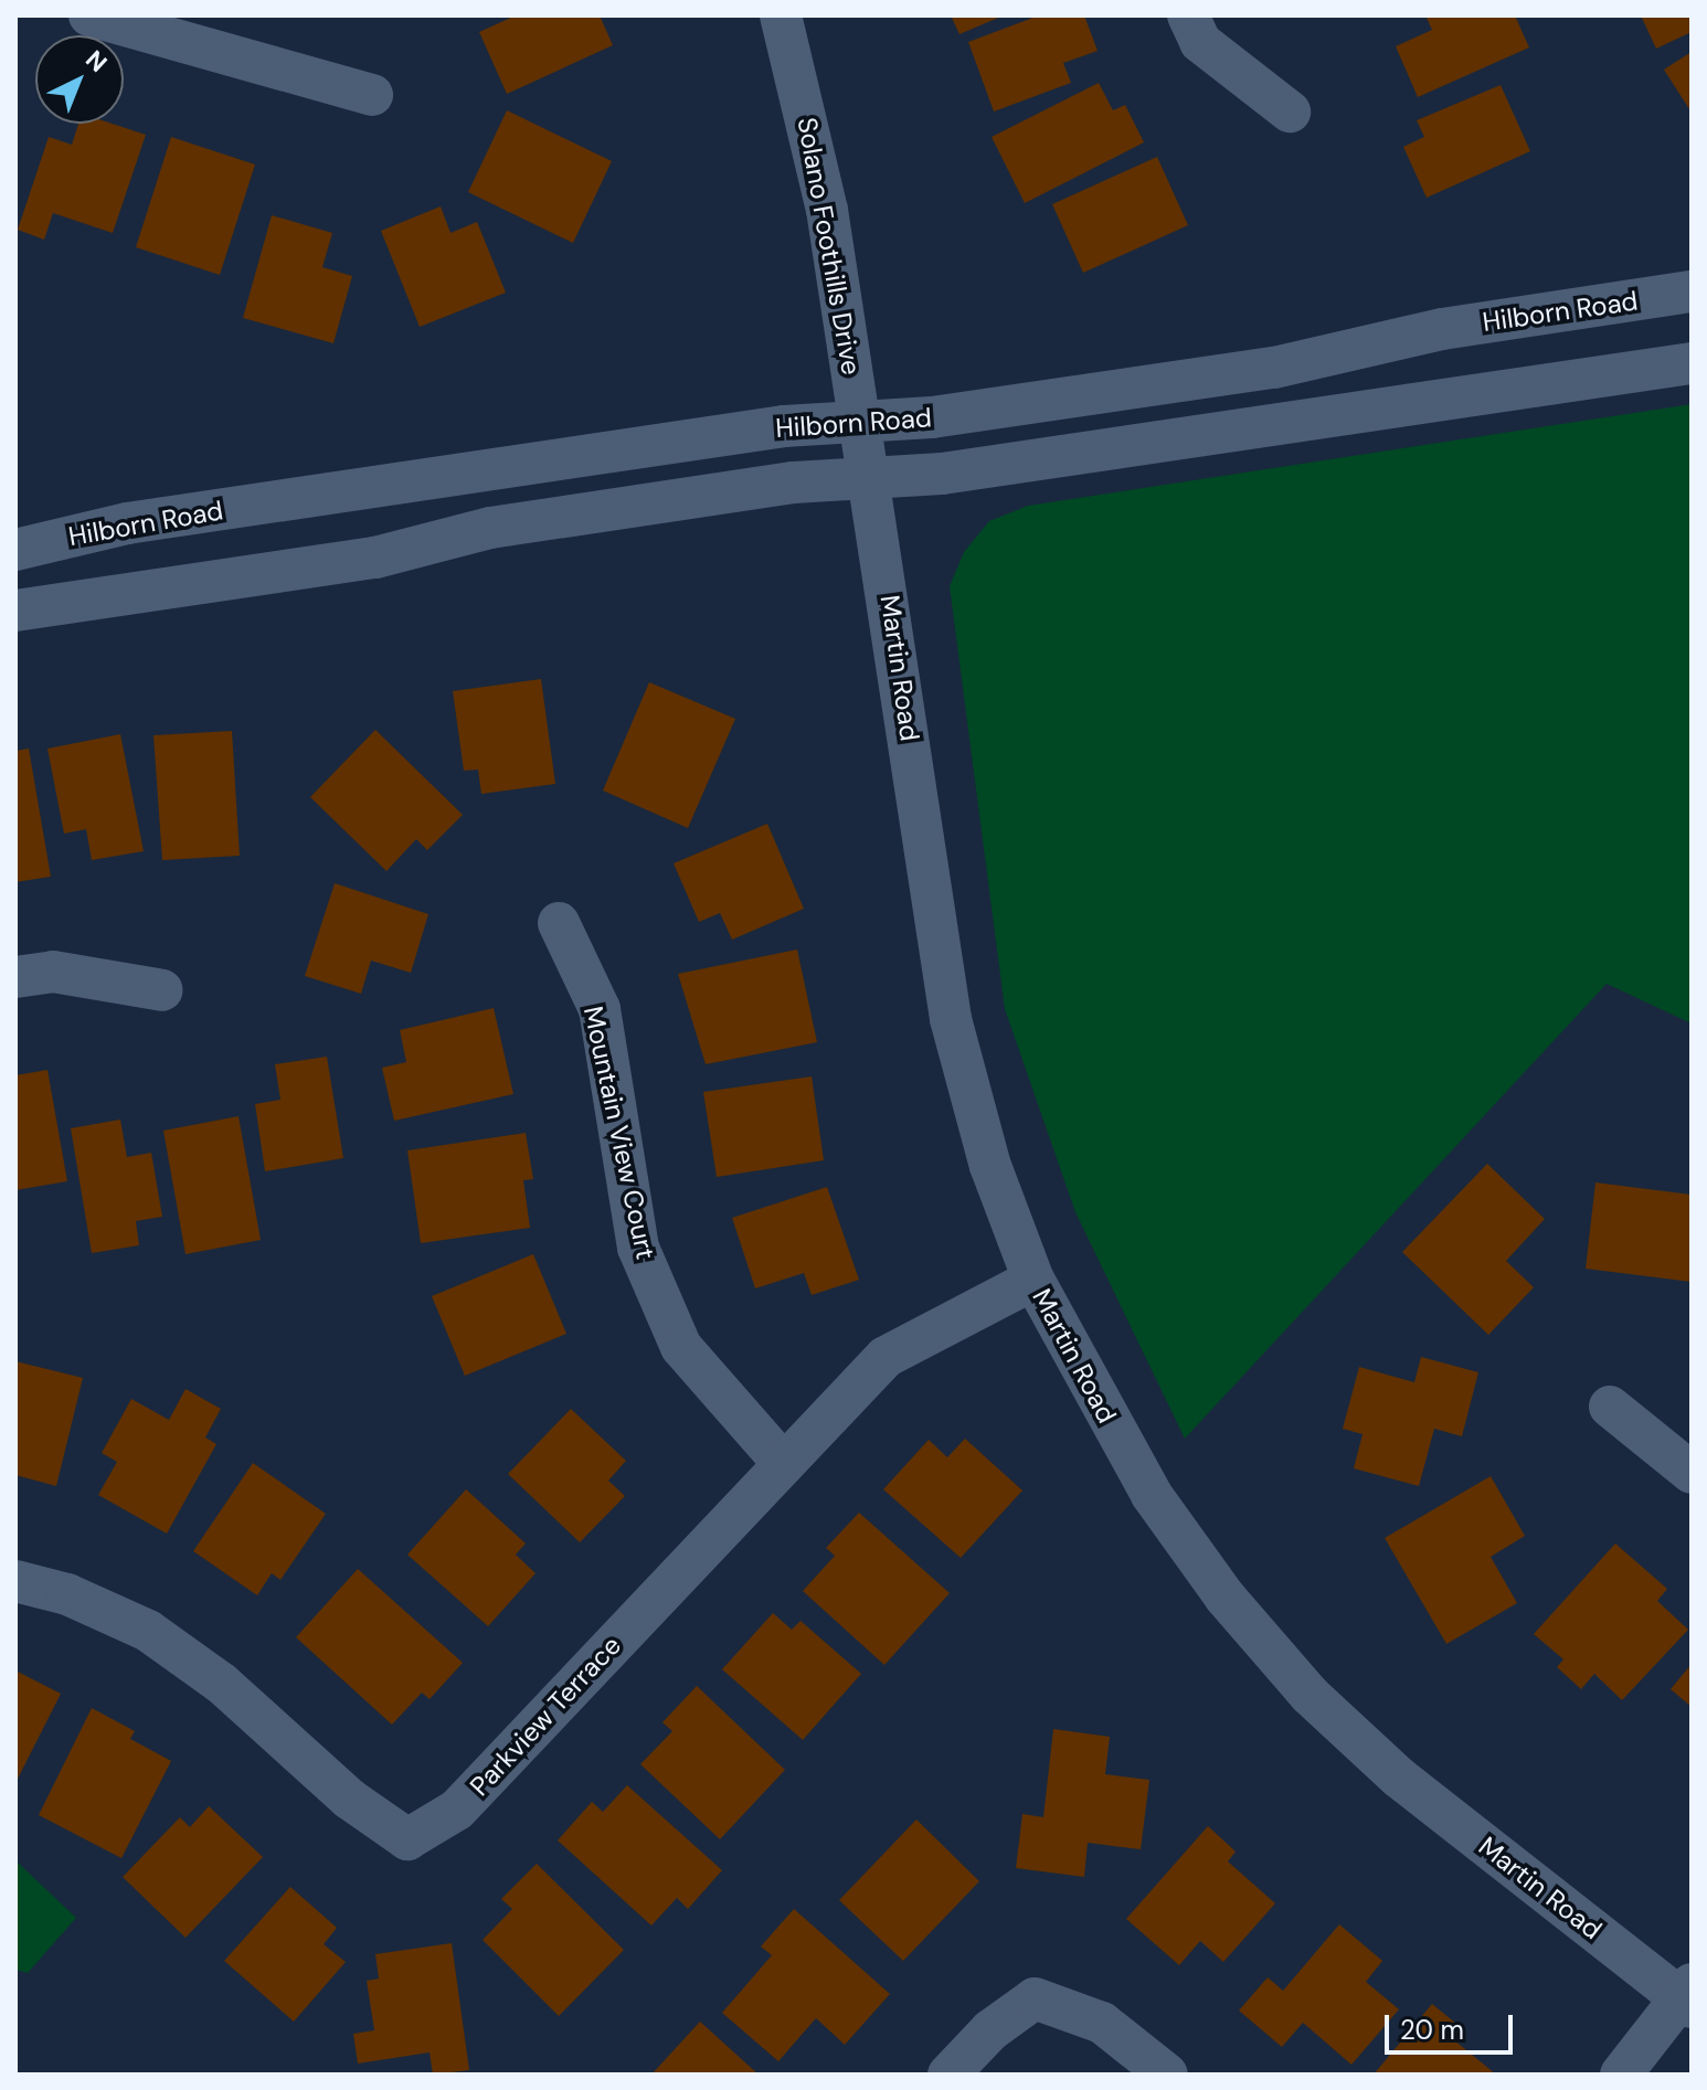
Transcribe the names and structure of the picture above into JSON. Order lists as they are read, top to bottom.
{
  "streets": {
    "street": [
      "Solano Foothills Drive",
      "Hilborn Road",
      "Martin Road",
      "Mountain View Court",
      "Parkview Terrace"
    ]
  },
  "crossings": [
    ["Solano Foothills Drive", "Hilborn Road"],
    ["Solano Foothills Drive", "Martin Road"],
    ["Martin Road", "Parkview Terrace"],
    ["Mountain View Court", "Parkview Terrace"]
  ],
  "scale_bar": "20 m",
  "north": "top right"
}
